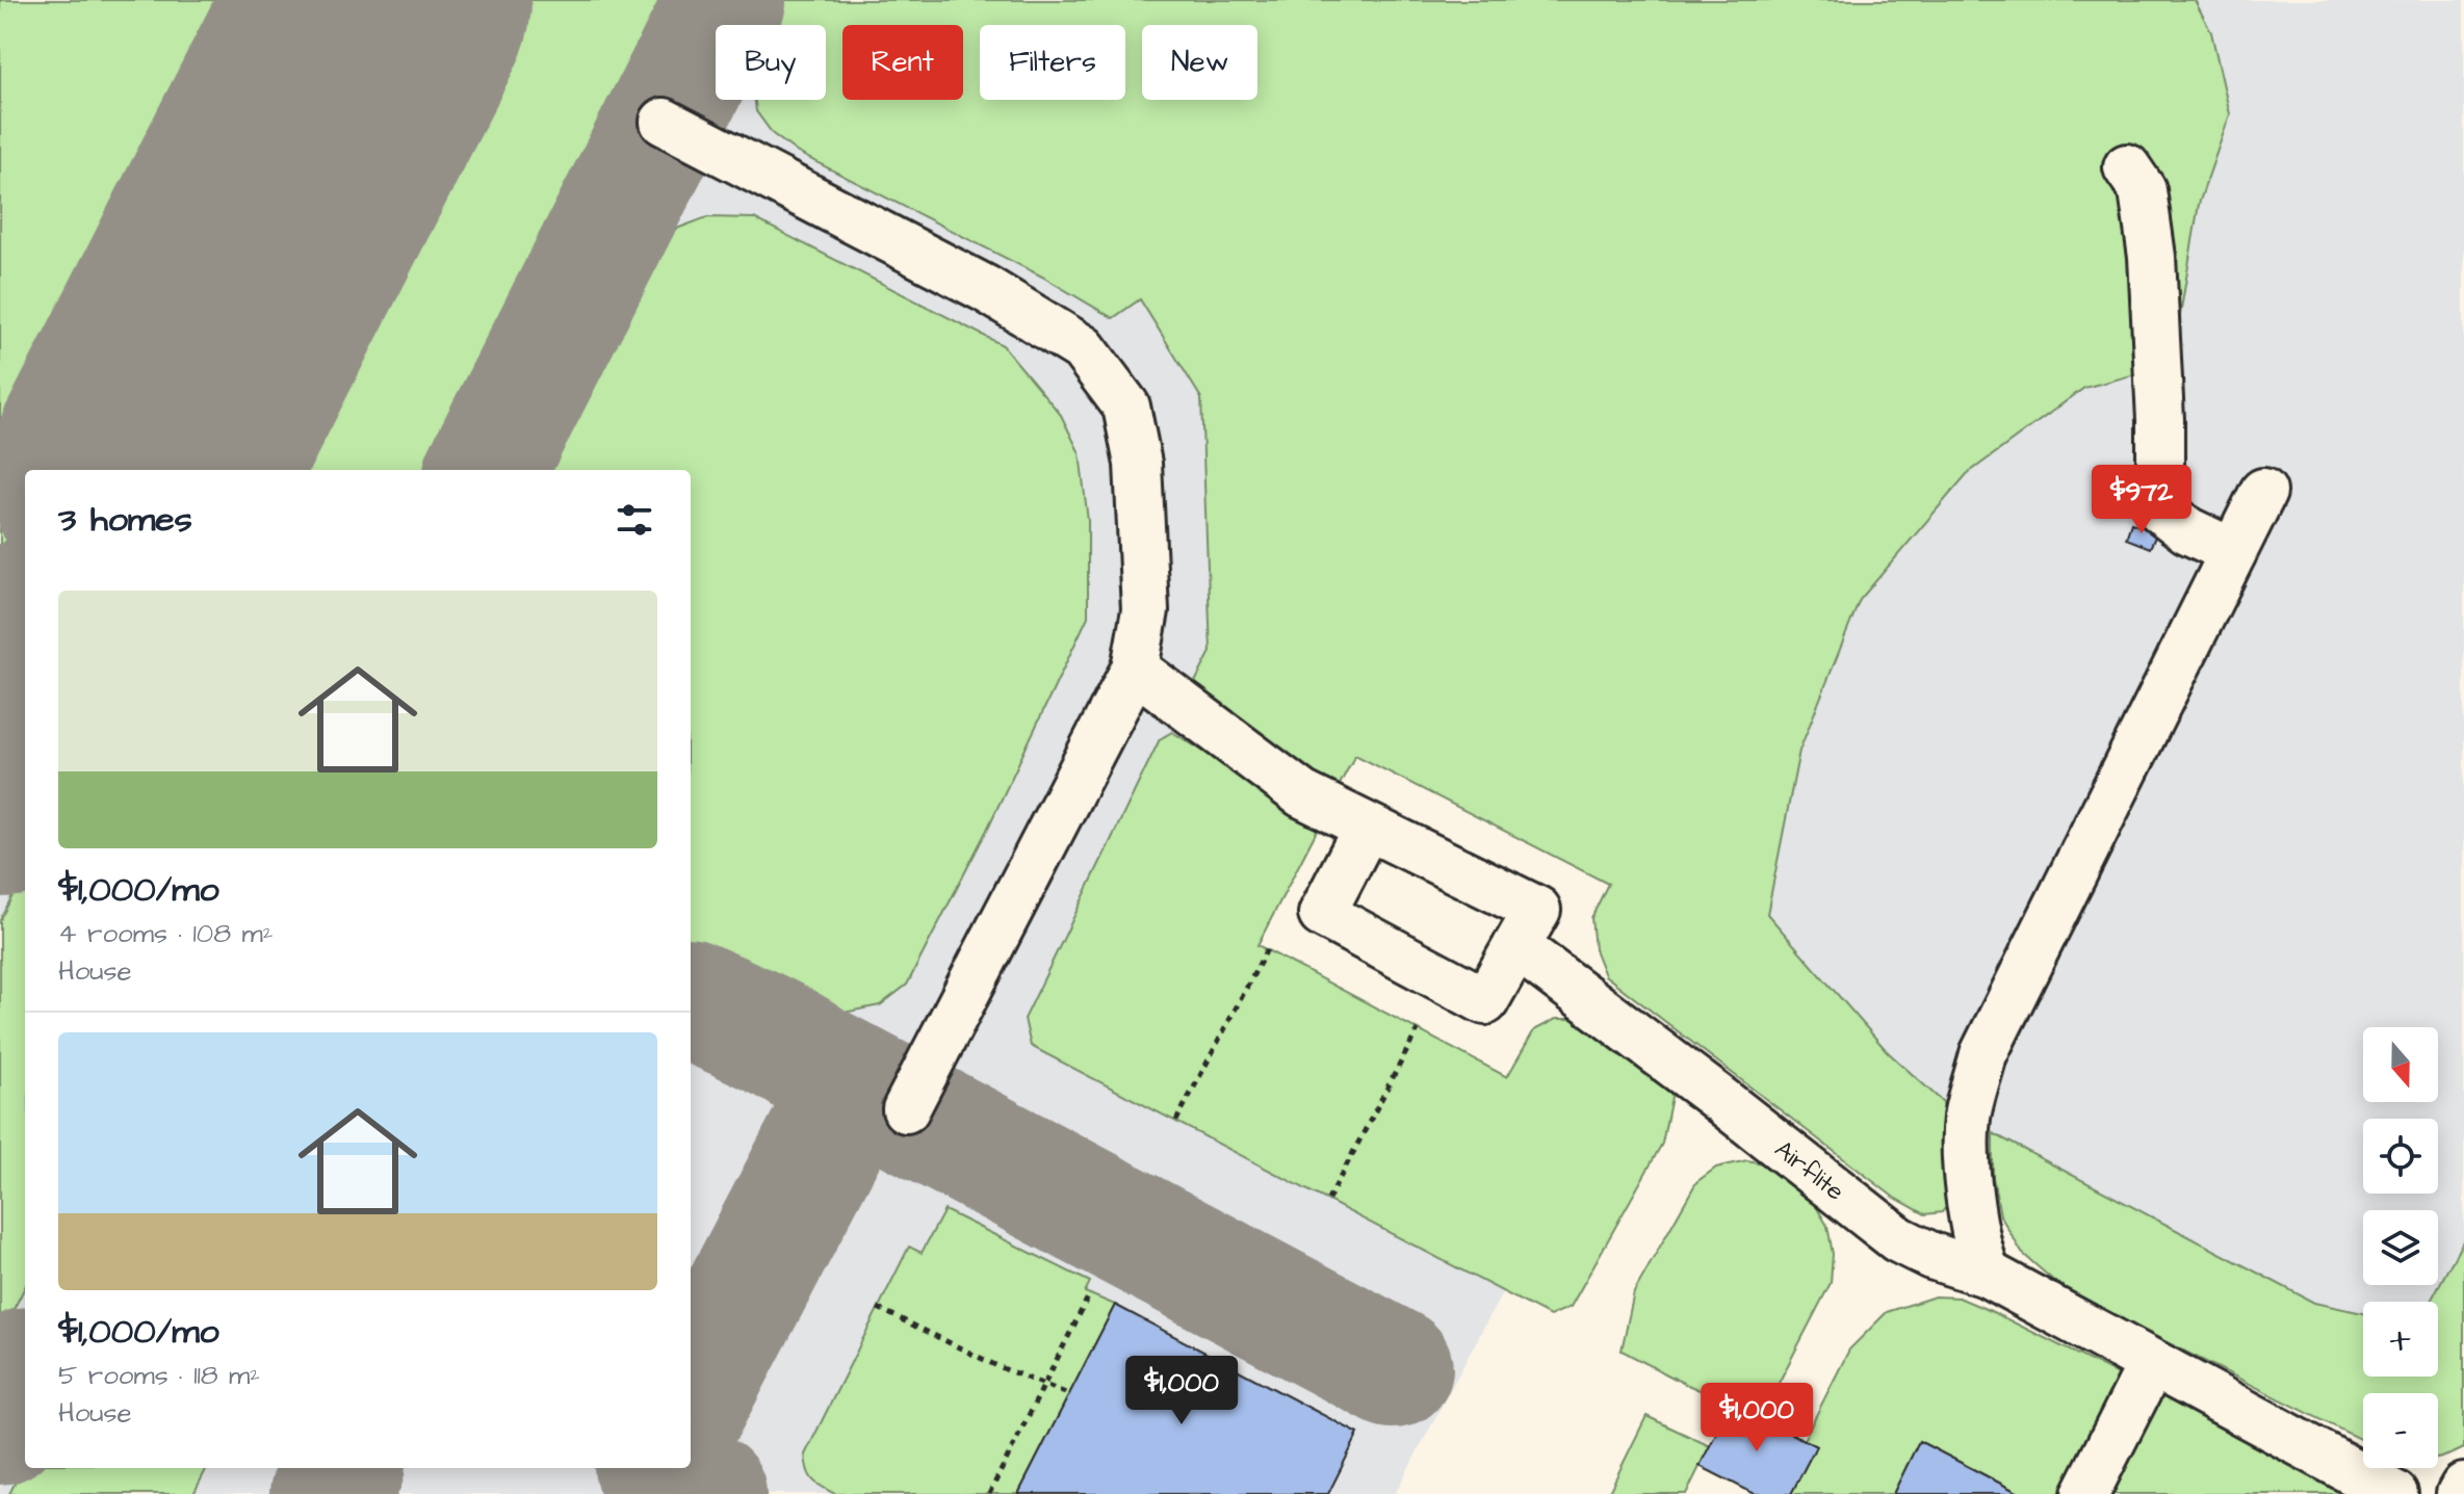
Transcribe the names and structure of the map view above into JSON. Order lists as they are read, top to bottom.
{
  "streets": {
    "street": ["Airflite"]
  },
  "north": "bottom",
  "page": {
    "chip": [
      "Buy",
      "Rent",
      "Filters",
      "New"
    ],
    "price": ["$972", "$1,000", "$1,000"],
    "heading": "3 homes",
    "list": [
      {
        "name": "$1,000/mo",
        "note": "4 rooms · 108 m² · House"
      },
      {
        "name": "$1,000/mo",
        "note": "5 rooms · 118 m² · House"
      }
    ],
    "map_buttons": ["+", "−"]
  }
}
